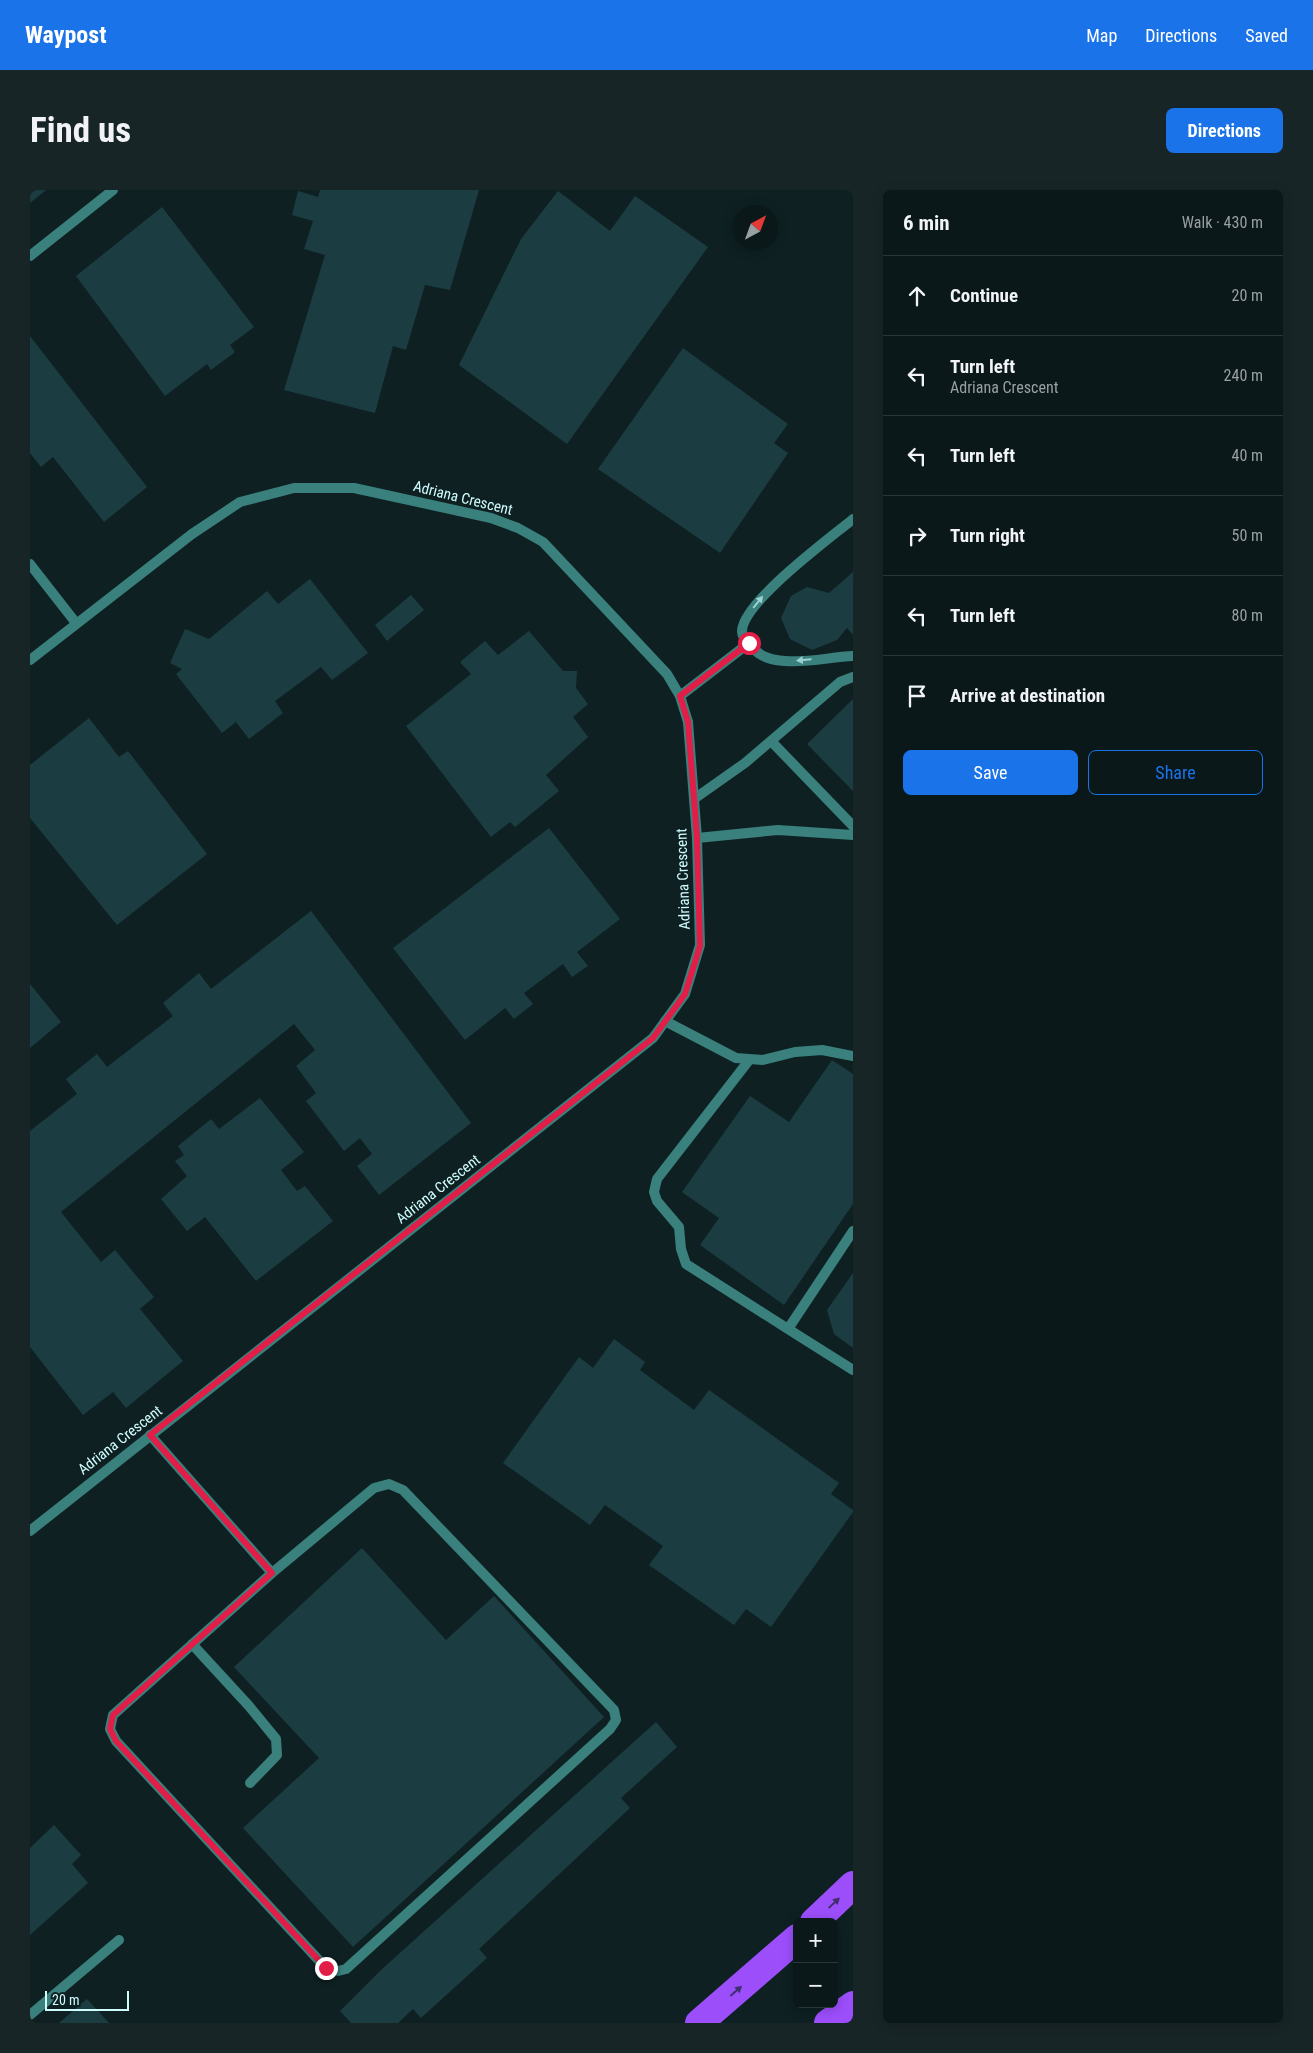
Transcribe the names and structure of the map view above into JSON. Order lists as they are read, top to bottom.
{
  "streets": {
    "street": ["Adriana Crescent"]
  },
  "scale_bar": "20 m",
  "north": "top right",
  "page": {
    "header": "Waypost",
    "nav": ["Map", "Directions", "Saved"],
    "buttons": [
      "Directions",
      ["Save", "Share"]
    ],
    "title": "Find us",
    "heading": ["6 min", "Walk · 430 m"],
    "list": [
      ["Continue", "20 m"],
      ["Turn left", "Adriana Crescent", "240 m"],
      ["Turn left", "40 m"],
      ["Turn right", "50 m"],
      ["Turn left", "80 m"],
      "Arrive at destination"
    ],
    "map_buttons": ["+", "−"],
    "scale": "20 m"
  }
}
